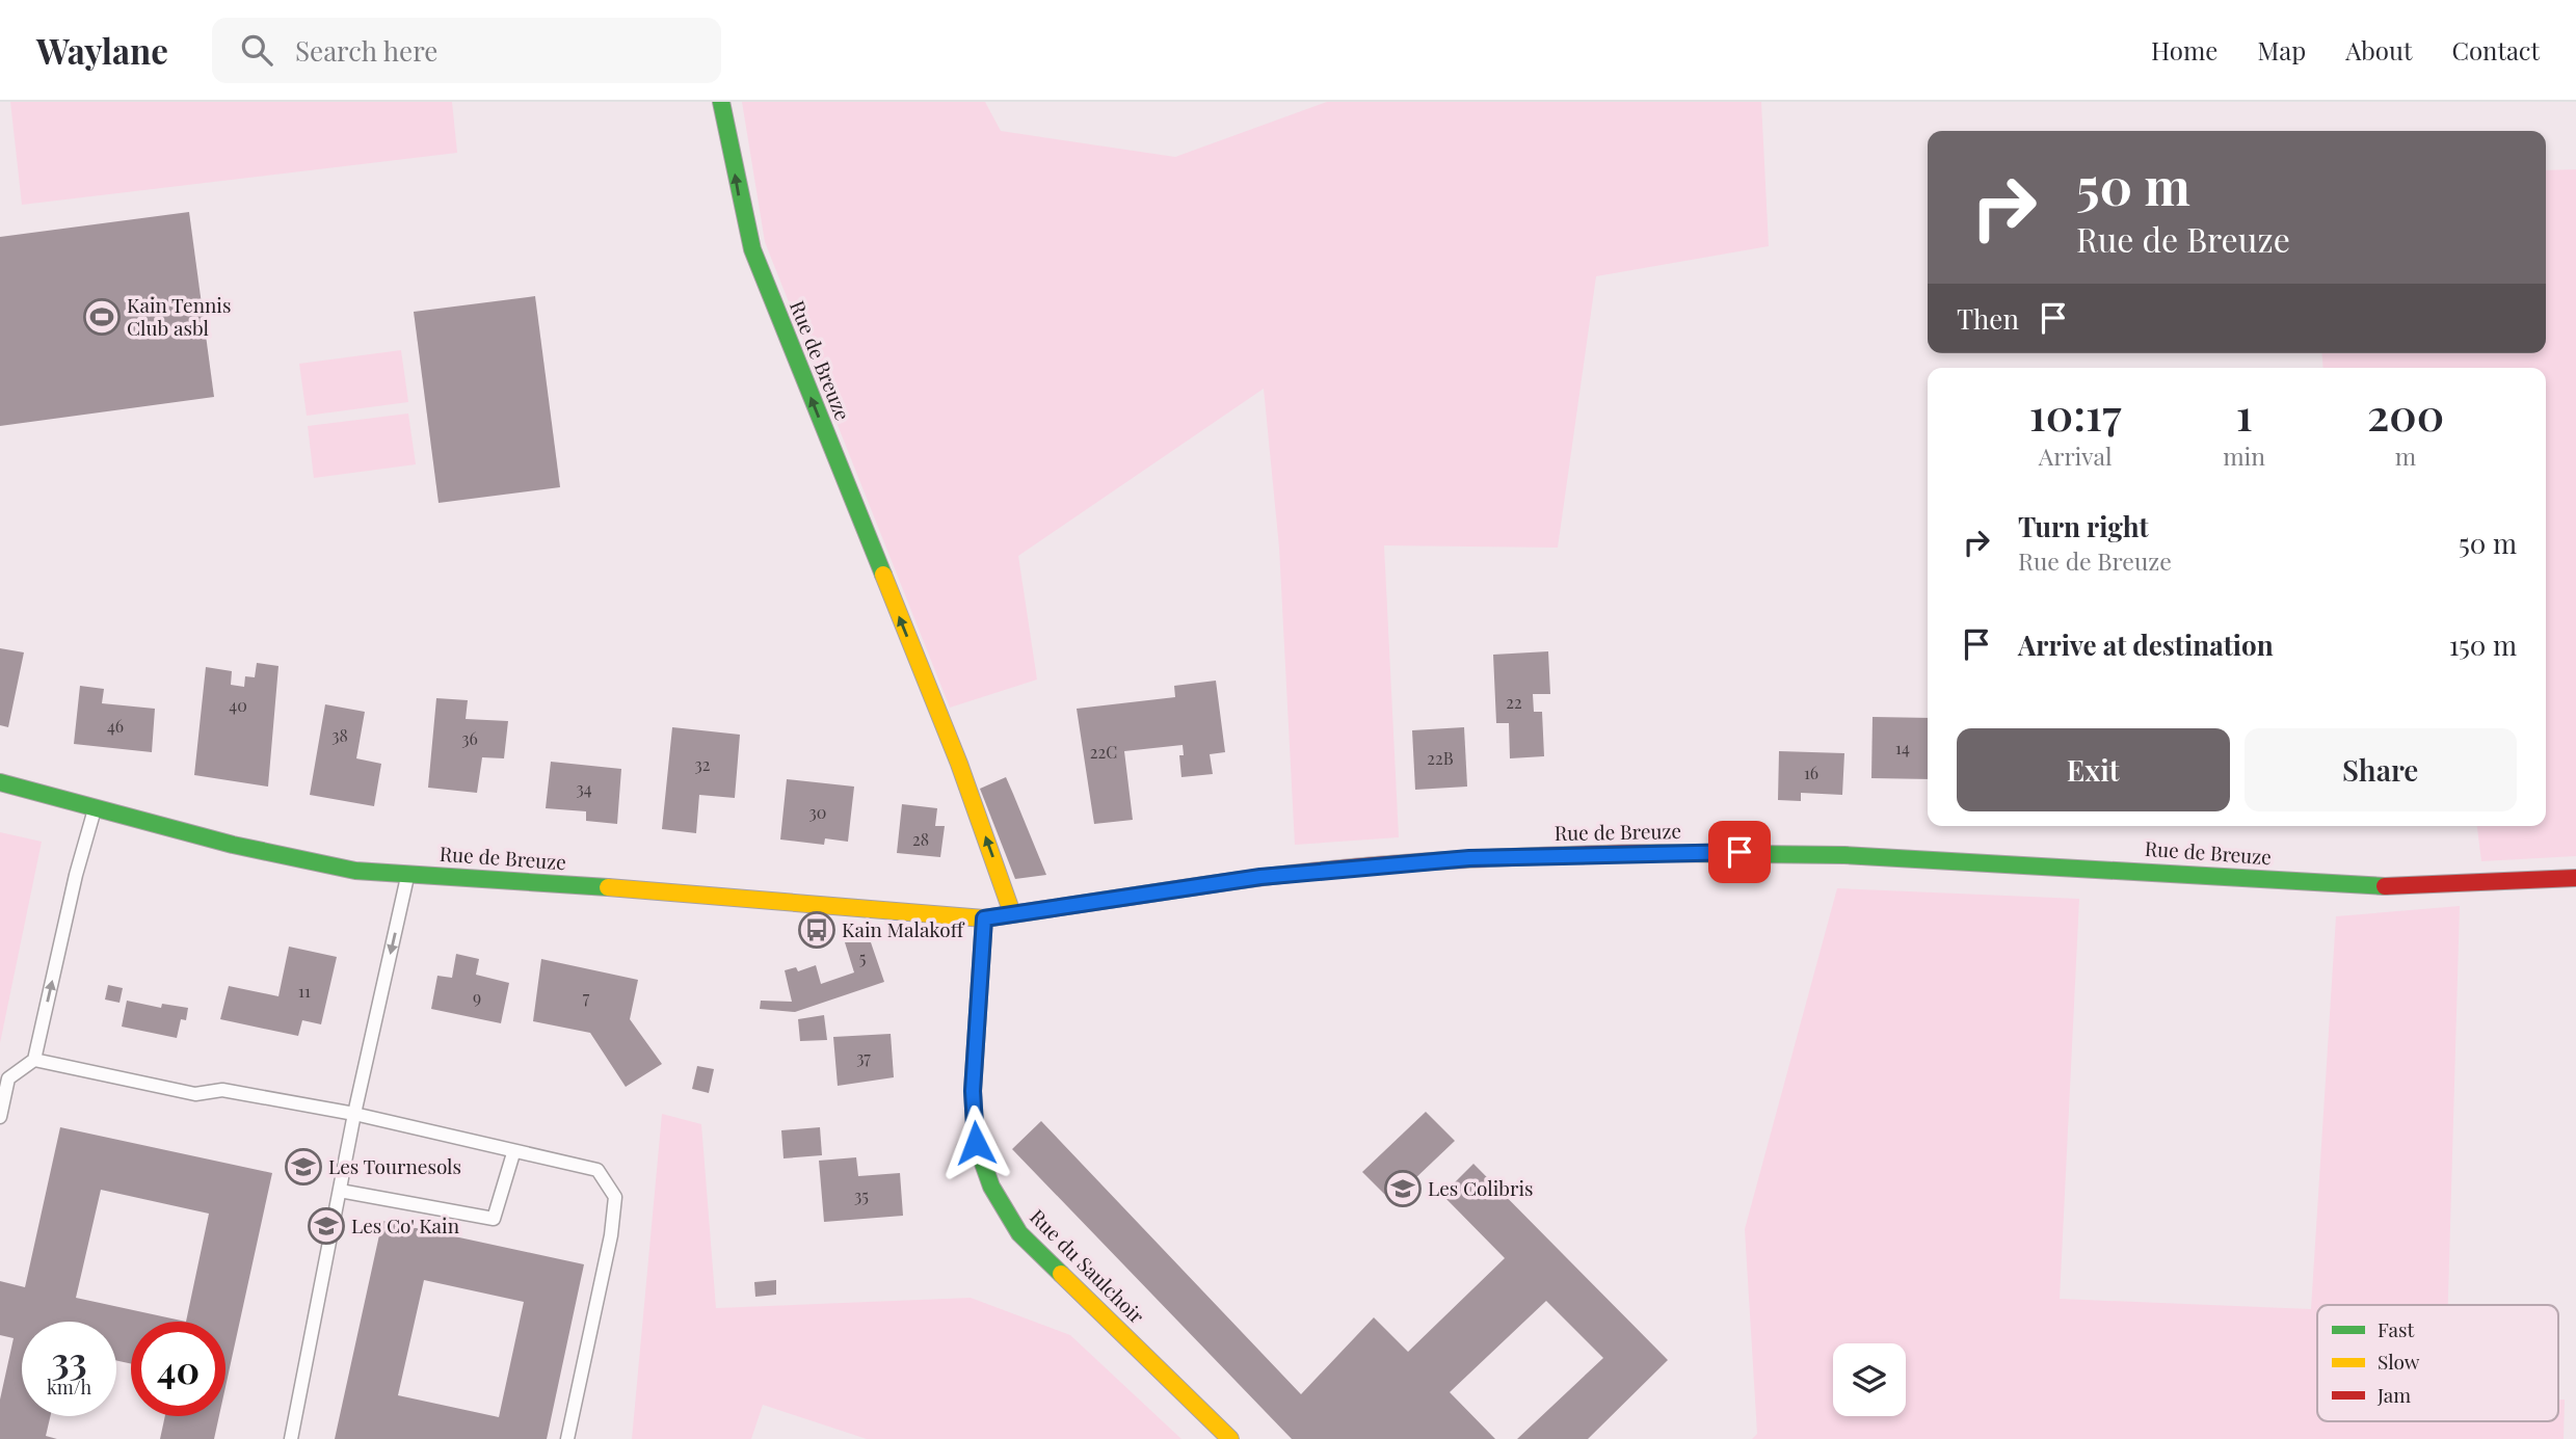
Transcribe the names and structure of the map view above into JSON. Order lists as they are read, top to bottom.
{
  "streets": {
    "street": ["Rue de Breuze", "Rue du Saulchoir"]
  },
  "crossings": [
    ["Rue de Breuze", "Rue du Saulchoir"]
  ],
  "places": {
    "sports": ["Kain Tennis Club asbl"],
    "bus stop": ["Kain Malakoff"],
    "school or university": ["Les Tournesols", "Les Colibris", "Les Co' Kain"]
  },
  "house_numbers": [
    "22",
    "40",
    "46",
    "38",
    "36",
    "14",
    "22C",
    "22B",
    "32",
    "16",
    "34",
    "30",
    "28",
    "5",
    "11",
    "9",
    "7",
    "37",
    "35"
  ],
  "legend": ["Fast", "Slow", "Jam"],
  "page": {
    "header": "Waylane",
    "search": "Search here",
    "nav": [
      "Home",
      "Map",
      "About",
      "Contact"
    ],
    "turn": ["50 m", "Rue de Breuze"],
    "then": "Then",
    "eta": [
      "10:17",
      "Arrival",
      "1",
      "min",
      "200",
      "m"
    ],
    "list": [
      {
        "name": "Turn right",
        "note": "Rue de Breuze",
        "value": "50 m"
      },
      {
        "name": "Arrive at destination",
        "value": "150 m"
      }
    ],
    "buttons": ["Exit", "Share"],
    "speed": "33 km/h",
    "limit": "40"
  }
}
